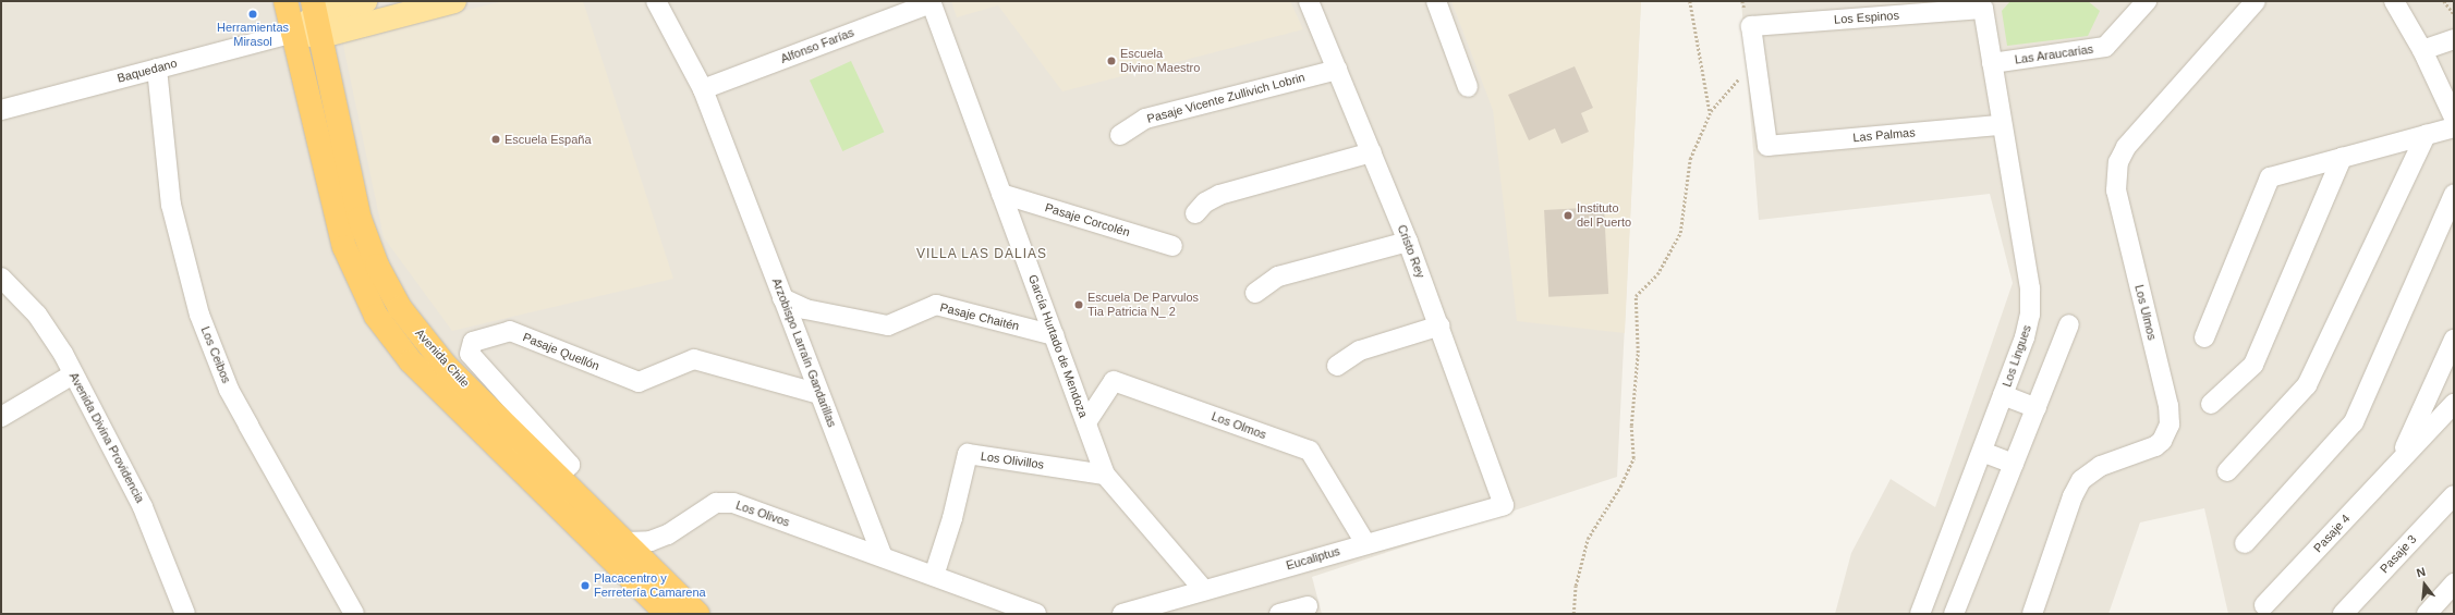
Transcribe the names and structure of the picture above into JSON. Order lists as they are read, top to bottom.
{
  "streets": {
    "highway": ["Avenida Chile"],
    "street": [
      "Los Espinos",
      "Alfonso Farías",
      "Las Araucarias",
      "Baquedano",
      "Pasaje Vicente Zullivich Lobrin",
      "Las Palmas",
      "Pasaje Corcolén",
      "Cristo Rey",
      "Los Ulmos",
      "Pasaje Chaitén",
      "García Hurtado de Mendoza",
      "Pasaje Quellón",
      "Arzobispo Larraín Gandarillas",
      "Los Ceibos",
      "Los Lingues",
      "Los Olmos",
      "Avenida Divina Providencia",
      "Los Olivillos",
      "Los Olivos",
      "Pasaje 4",
      "Pasaje 3",
      "Eucaliptus"
    ]
  },
  "crossings": [
    ["Los Espinos", "Las Palmas"],
    ["Los Espinos", "Los Lingues"],
    ["Alfonso Farías", "García Hurtado de Mendoza"],
    ["Alfonso Farías", "Arzobispo Larraín Gandarillas"],
    ["Las Araucarias", "Los Lingues"],
    ["Baquedano", "Los Ceibos"],
    ["Baquedano", "Avenida Chile"],
    ["Pasaje Vicente Zullivich Lobrin", "Cristo Rey"],
    ["Las Palmas", "Los Lingues"],
    ["Pasaje Corcolén", "García Hurtado de Mendoza"],
    ["Cristo Rey", "Eucaliptus"],
    ["Pasaje Chaitén", "García Hurtado de Mendoza"],
    ["Pasaje Chaitén", "Arzobispo Larraín Gandarillas"],
    ["García Hurtado de Mendoza", "Los Olmos"],
    ["García Hurtado de Mendoza", "Los Olivillos"],
    ["García Hurtado de Mendoza", "Eucaliptus"],
    ["Pasaje Quellón", "Arzobispo Larraín Gandarillas"],
    ["Pasaje Quellón", "Avenida Chile"],
    ["Arzobispo Larraín Gandarillas", "Los Olivos"],
    ["Avenida Chile", "Los Olivos"],
    ["Los Olmos", "Eucaliptus"]
  ],
  "districts": ["VILLA LAS DALIAS"],
  "places": [
    "Herramientas Mirasol",
    "Escuela Divino Maestro",
    "Escuela España",
    "Instituto del Puerto",
    "Escuela De Parvulos Tia Patricia N_ 2",
    "Placacentro y Ferretería Camarena"
  ],
  "north": "top"
}
